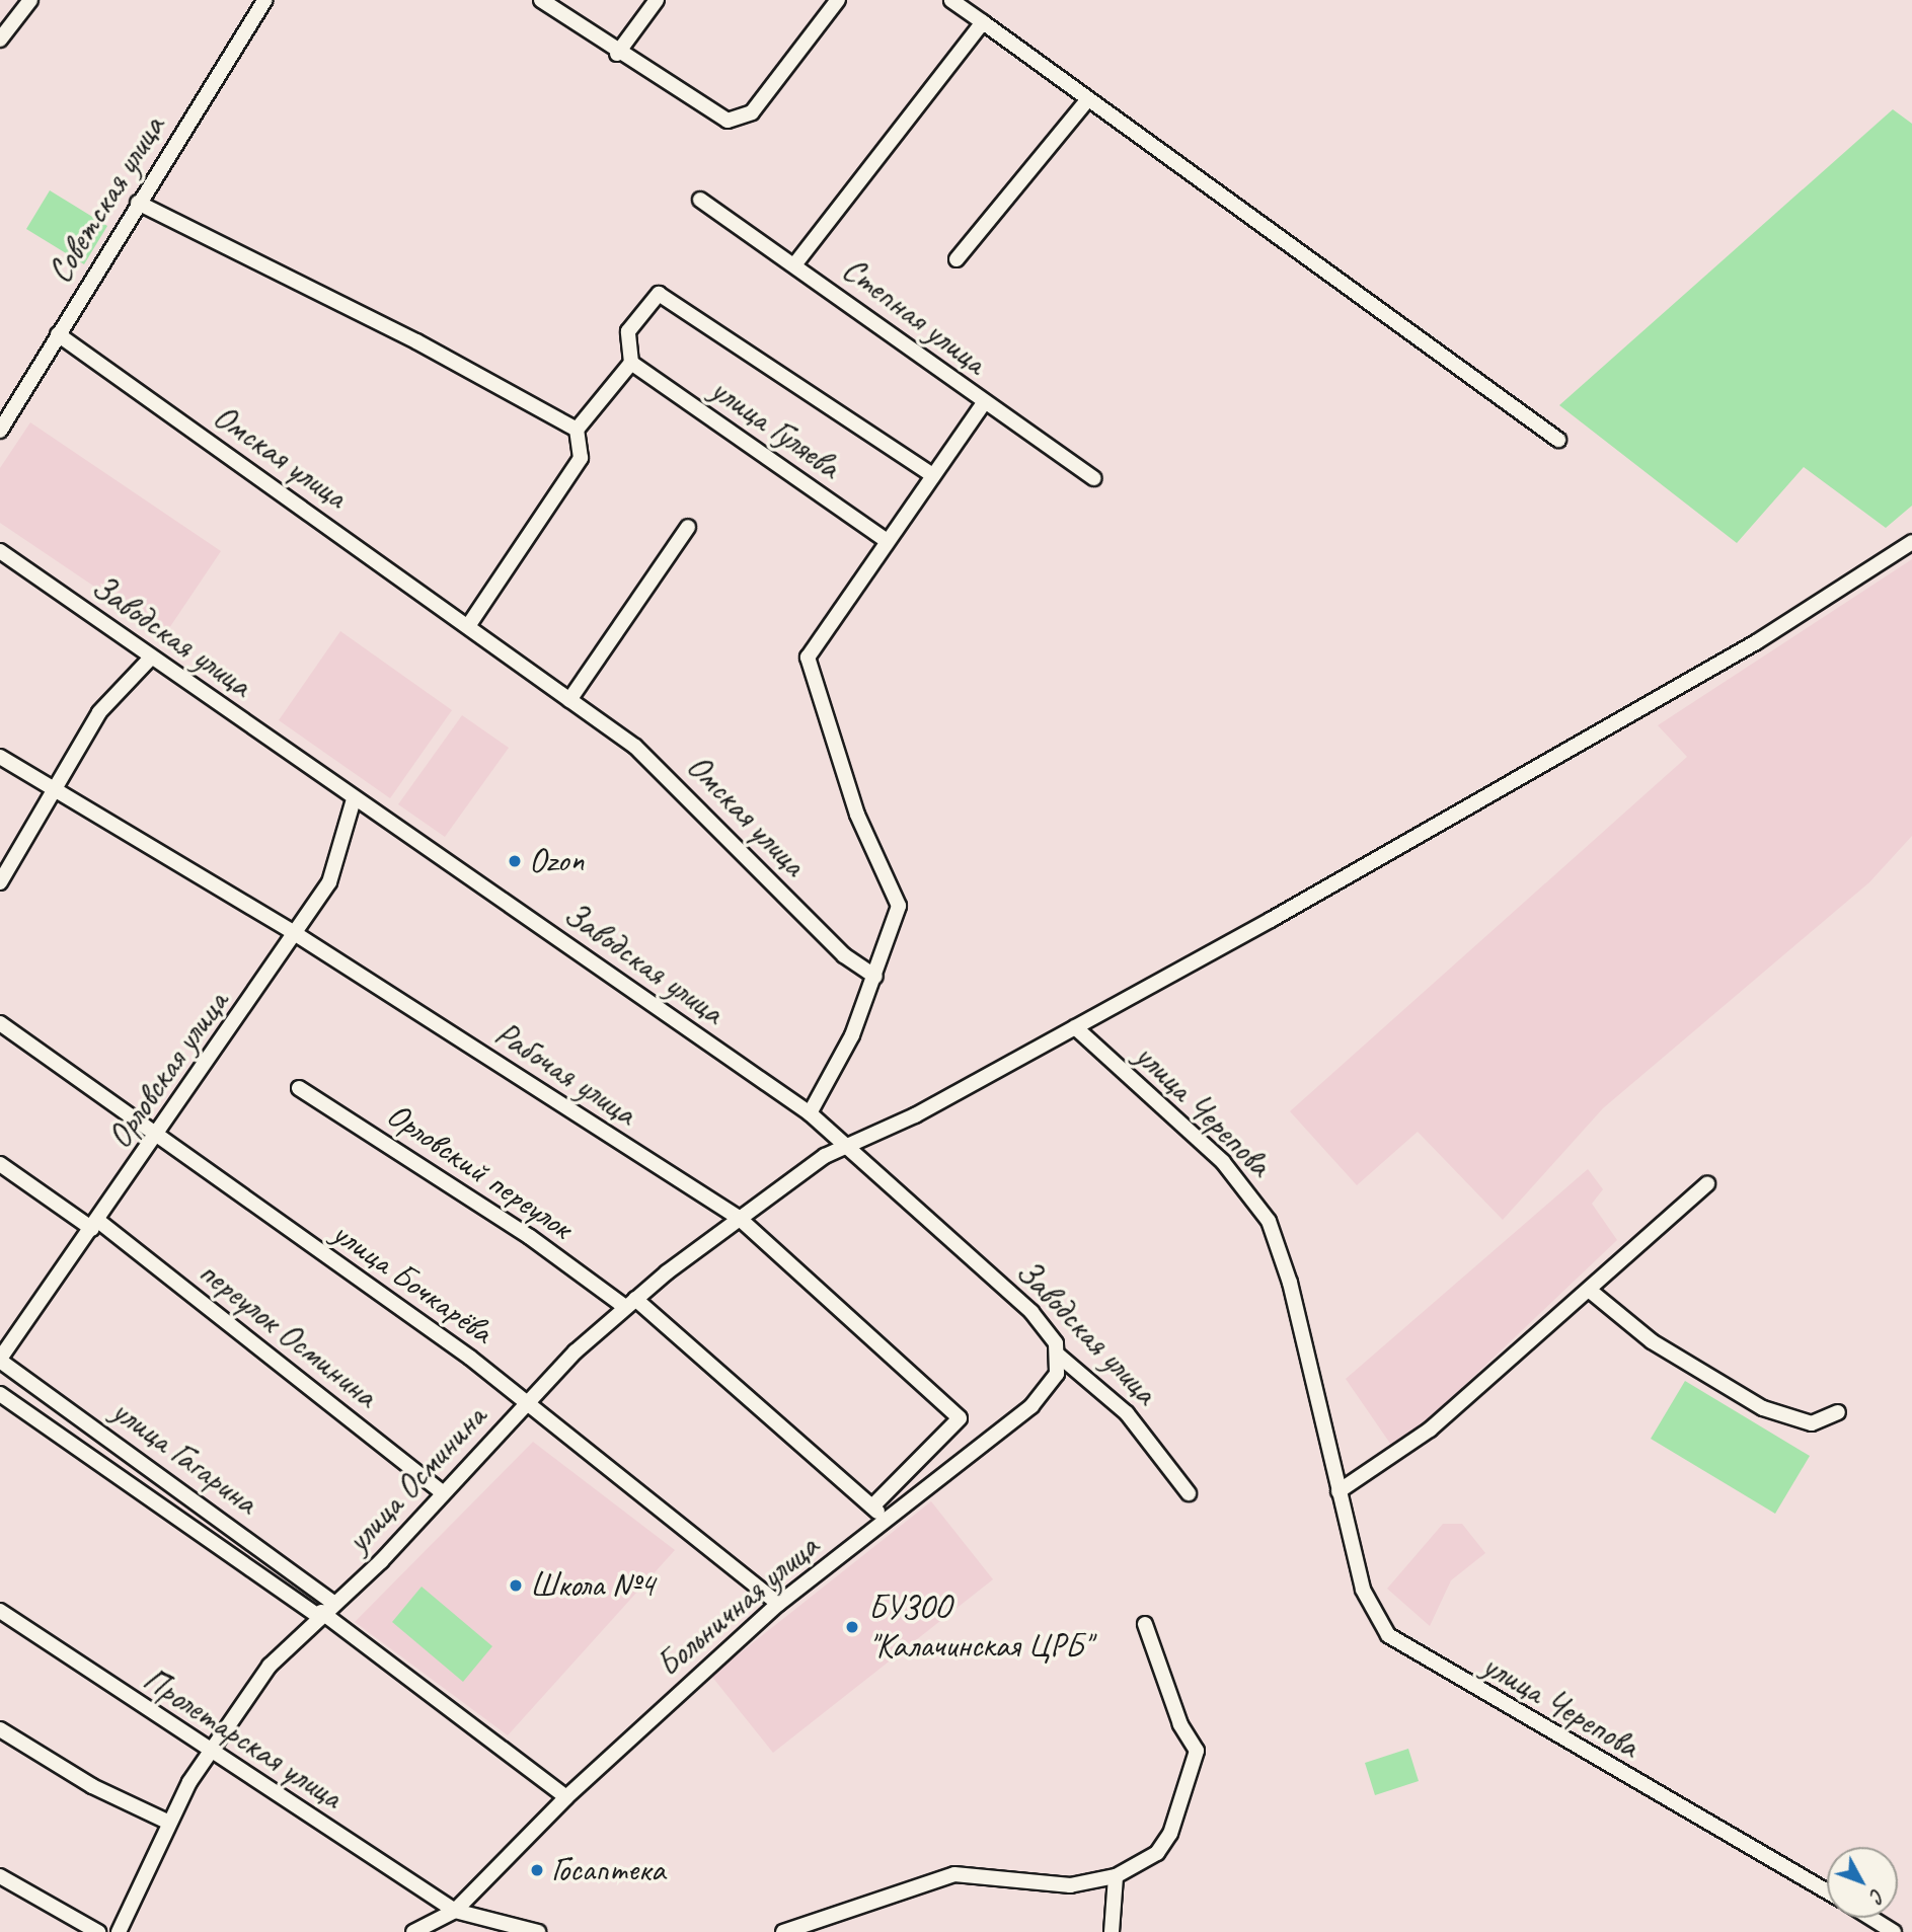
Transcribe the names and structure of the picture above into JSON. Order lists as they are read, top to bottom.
{
  "streets": {
    "street": [
      "Советская улица",
      "Степная улица",
      "улица Гуляева",
      "Омская улица",
      "Заводская улица",
      "Орловская улица",
      "Рабочая улица",
      "улица Черепова",
      "Орловский переулок",
      "улица Бочкарёва",
      "переулок Осминина",
      "улица Гагарина",
      "улица Осминина",
      "Больничная улица",
      "Пролетарская улица"
    ]
  },
  "crossings": [
    ["Советская улица", "Омская улица"],
    ["Заводская улица", "Орловская улица"],
    ["Заводская улица", "улица Осминина"],
    ["Заводская улица", "Больничная улица"],
    ["Орловская улица", "Рабочая улица"],
    ["Орловская улица", "улица Бочкарёва"],
    ["Орловская улица", "переулок Осминина"],
    ["Орловская улица", "улица Гагарина"],
    ["Рабочая улица", "Орловский переулок"],
    ["Рабочая улица", "улица Осминина"],
    ["улица Черепова", "улица Осминина"],
    ["Орловский переулок", "улица Осминина"],
    ["Орловский переулок", "Больничная улица"],
    ["улица Бочкарёва", "улица Осминина"],
    ["улица Бочкарёва", "Больничная улица"],
    ["переулок Осминина", "улица Осминина"],
    ["улица Гагарина", "улица Осминина"],
    ["улица Гагарина", "Больничная улица"],
    ["улица Осминина", "Пролетарская улица"],
    ["Больничная улица", "Пролетарская улица"]
  ],
  "places": [
    "Ozon",
    "Школа №4",
    "БУЗОО \"Калачинская ЦРБ\"",
    "Госаптека"
  ],
  "north": "bottom right"
}
